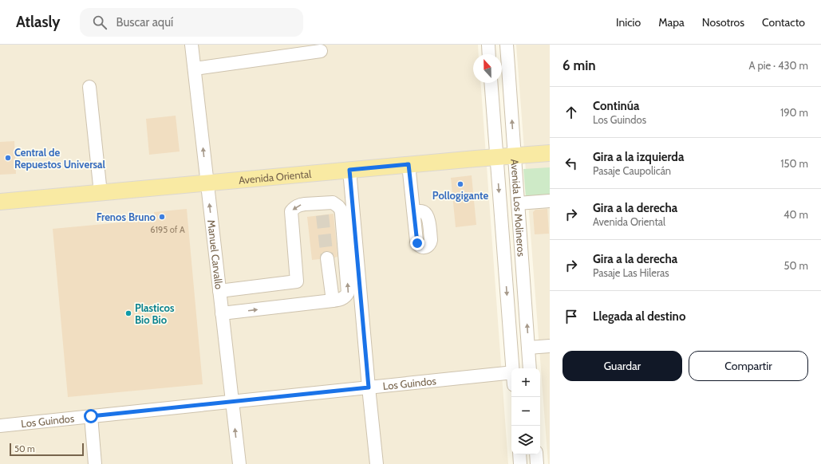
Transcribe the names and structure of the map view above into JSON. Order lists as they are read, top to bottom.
{
  "streets": {
    "main road": ["Avenida Oriental"],
    "street": ["Avenida Los Molineros", "Manuel Carvallo", "Los Guindos"]
  },
  "crossings": [
    ["Avenida Oriental", "Avenida Los Molineros"],
    ["Avenida Oriental", "Manuel Carvallo"],
    ["Manuel Carvallo", "Los Guindos"]
  ],
  "places": [
    "Central de Repuestos Universal",
    "Pollogigante",
    "Frenos Bruno",
    "Plasticos Bio Bio"
  ],
  "house_numbers": ["6195 of A"],
  "scale_bar": "50 m",
  "north": "top",
  "page": {
    "header": "Atlasly",
    "search": "Buscar aquí",
    "nav": [
      "Inicio",
      "Mapa",
      "Nosotros",
      "Contacto"
    ],
    "heading": ["6 min", "A pie · 430 m"],
    "list": [
      ["Continúa", "Los Guindos", "190 m"],
      ["Gira a la izquierda", "Pasaje Caupolicán", "150 m"],
      ["Gira a la derecha", "Avenida Oriental", "40 m"],
      ["Gira a la derecha", "Pasaje Las Hileras", "50 m"],
      "Llegada al destino"
    ],
    "buttons": ["Guardar", "Compartir"],
    "map_buttons": ["+", "−"],
    "scale": "50 m"
  }
}
